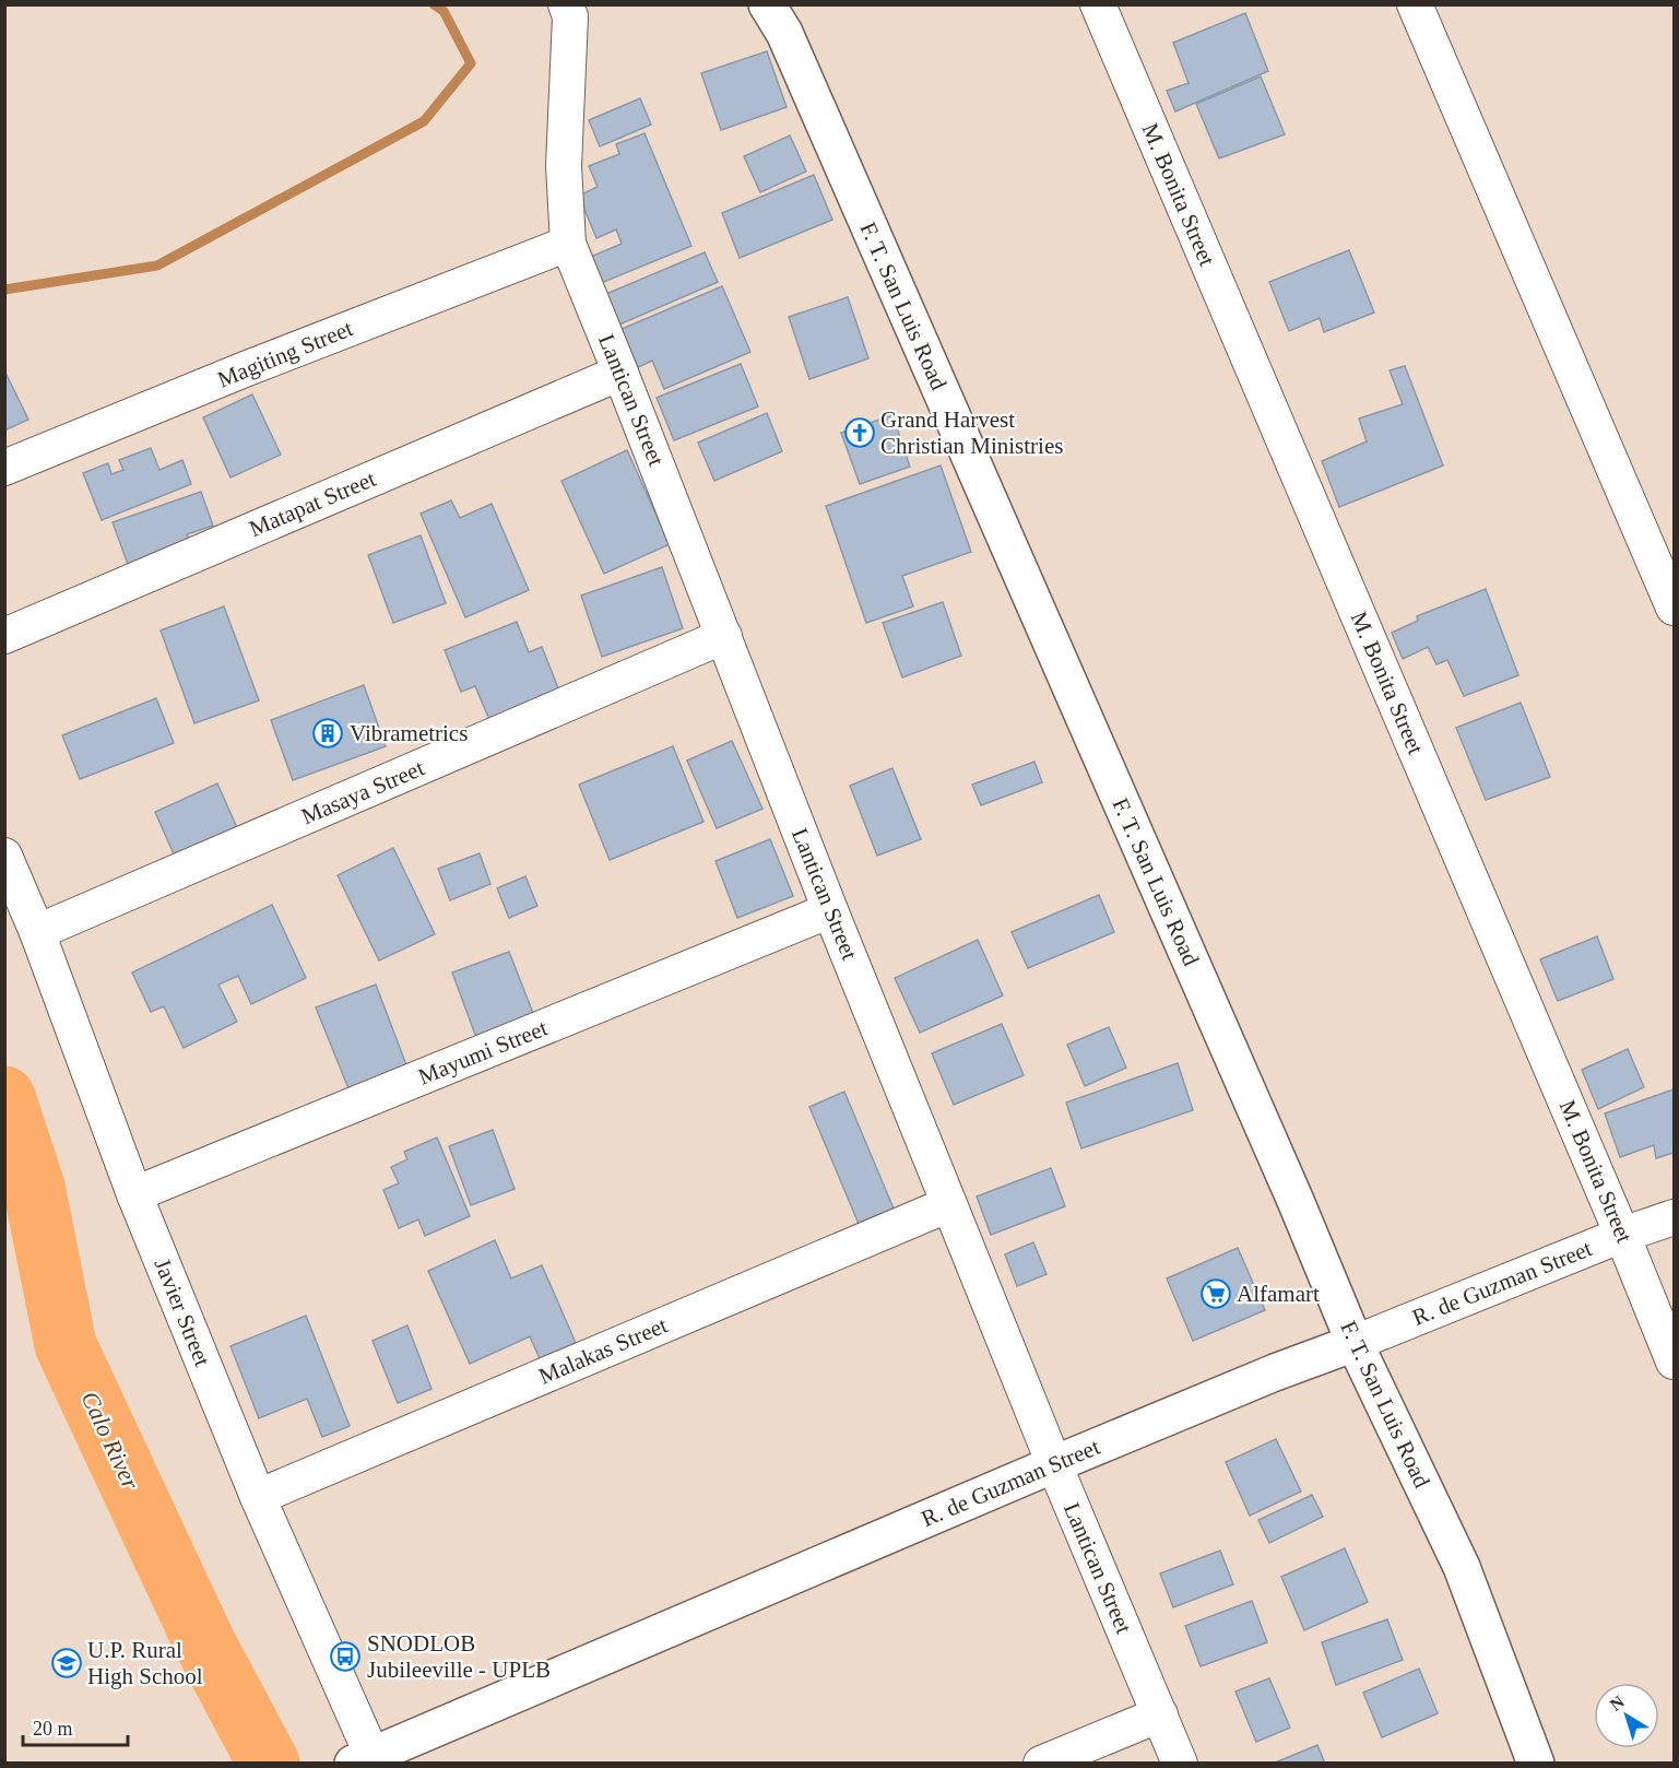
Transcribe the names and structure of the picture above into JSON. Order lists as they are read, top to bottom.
{
  "streets": {
    "main road": ["F. T. San Luis Road", "R. de Guzman Street"],
    "street": [
      "M. Bonita Street",
      "Magiting Street",
      "Lantican Street",
      "Matapat Street",
      "Masaya Street",
      "Mayumi Street",
      "Javier Street",
      "Malakas Street"
    ]
  },
  "crossings": [
    ["M. Bonita Street", "R. de Guzman Street"],
    ["F. T. San Luis Road", "R. de Guzman Street"],
    ["Magiting Street", "Lantican Street"],
    ["Lantican Street", "Matapat Street"],
    ["Lantican Street", "Masaya Street"],
    ["Lantican Street", "Mayumi Street"],
    ["Lantican Street", "R. de Guzman Street"],
    ["Lantican Street", "Malakas Street"],
    ["Masaya Street", "Javier Street"],
    ["Mayumi Street", "Javier Street"],
    ["R. de Guzman Street", "Javier Street"],
    ["Javier Street", "Malakas Street"]
  ],
  "water": ["Calo River"],
  "places": {
    "church": ["Grand Harvest Christian Ministries"],
    "building": ["Vibrametrics"],
    "supermarket": ["Alfamart"],
    "bus stop": ["SNODLOB Jubileeville - UPLB"],
    "school or university": ["U.P. Rural High School"]
  },
  "scale_bar": "20 m",
  "north": "top left"
}
